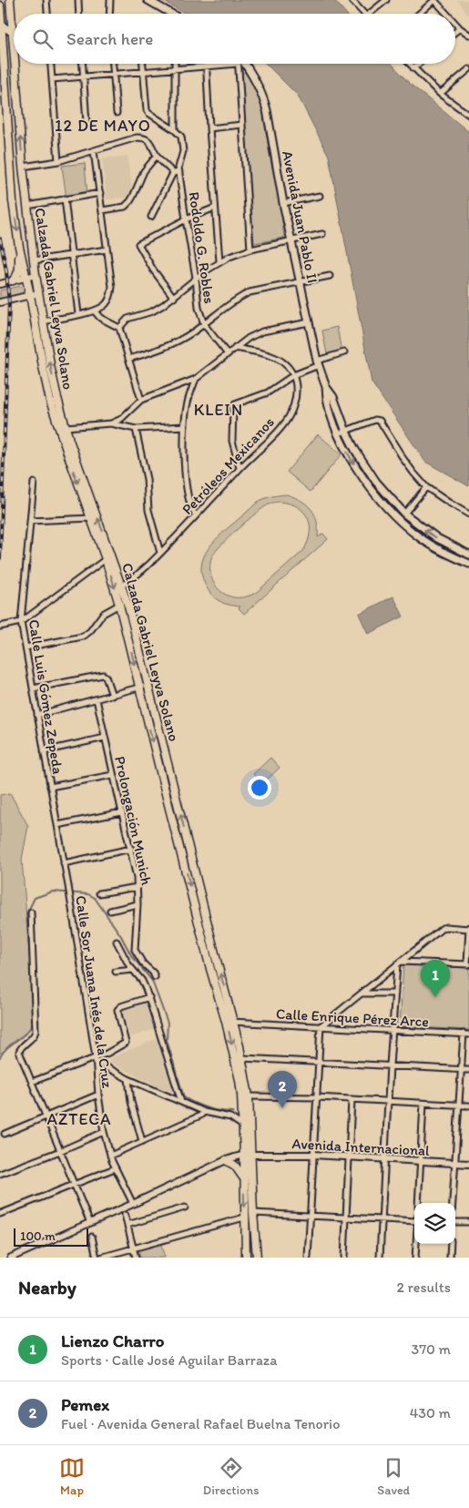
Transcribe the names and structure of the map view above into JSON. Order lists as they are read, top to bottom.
{
  "streets": {
    "main road": ["Avenida Juan Pablo II", "Calzada Gabriel Leyva Solano"],
    "street": [
      "Rodoldo G. Robles",
      "Petróleos Mexicanos",
      "Calle Luis Gómez Zepeda",
      "Prolongación Munich",
      "Calle Sor Juana Inés de la Cruz",
      "Calle Enrique Pérez Arce",
      "Avenida Internacional"
    ]
  },
  "crossings": [
    ["Calzada Gabriel Leyva Solano", "Petróleos Mexicanos"],
    ["Calzada Gabriel Leyva Solano", "Calle Enrique Pérez Arce"],
    ["Calzada Gabriel Leyva Solano", "Avenida Internacional"],
    ["Calle Luis Gómez Zepeda", "Calle Sor Juana Inés de la Cruz"],
    ["Calle Sor Juana Inés de la Cruz", "Avenida Internacional"]
  ],
  "districts": ["12 DE MAYO", "KLEIN", "AZTECA"],
  "scale_bar": "100 m",
  "page": {
    "search": "Search here",
    "pins": ["1", "2"],
    "scale": "100 m",
    "heading": ["Nearby", "2 results"],
    "list": [
      {
        "mark": "1",
        "name": "Lienzo Charro",
        "note": "Sports · Calle José Aguilar Barraza",
        "value": "370 m"
      },
      {
        "mark": "2",
        "name": "Pemex",
        "note": "Fuel · Avenida General Rafael Buelna Tenorio",
        "value": "430 m"
      }
    ],
    "nav": ["Map", "Directions", "Saved"]
  }
}
